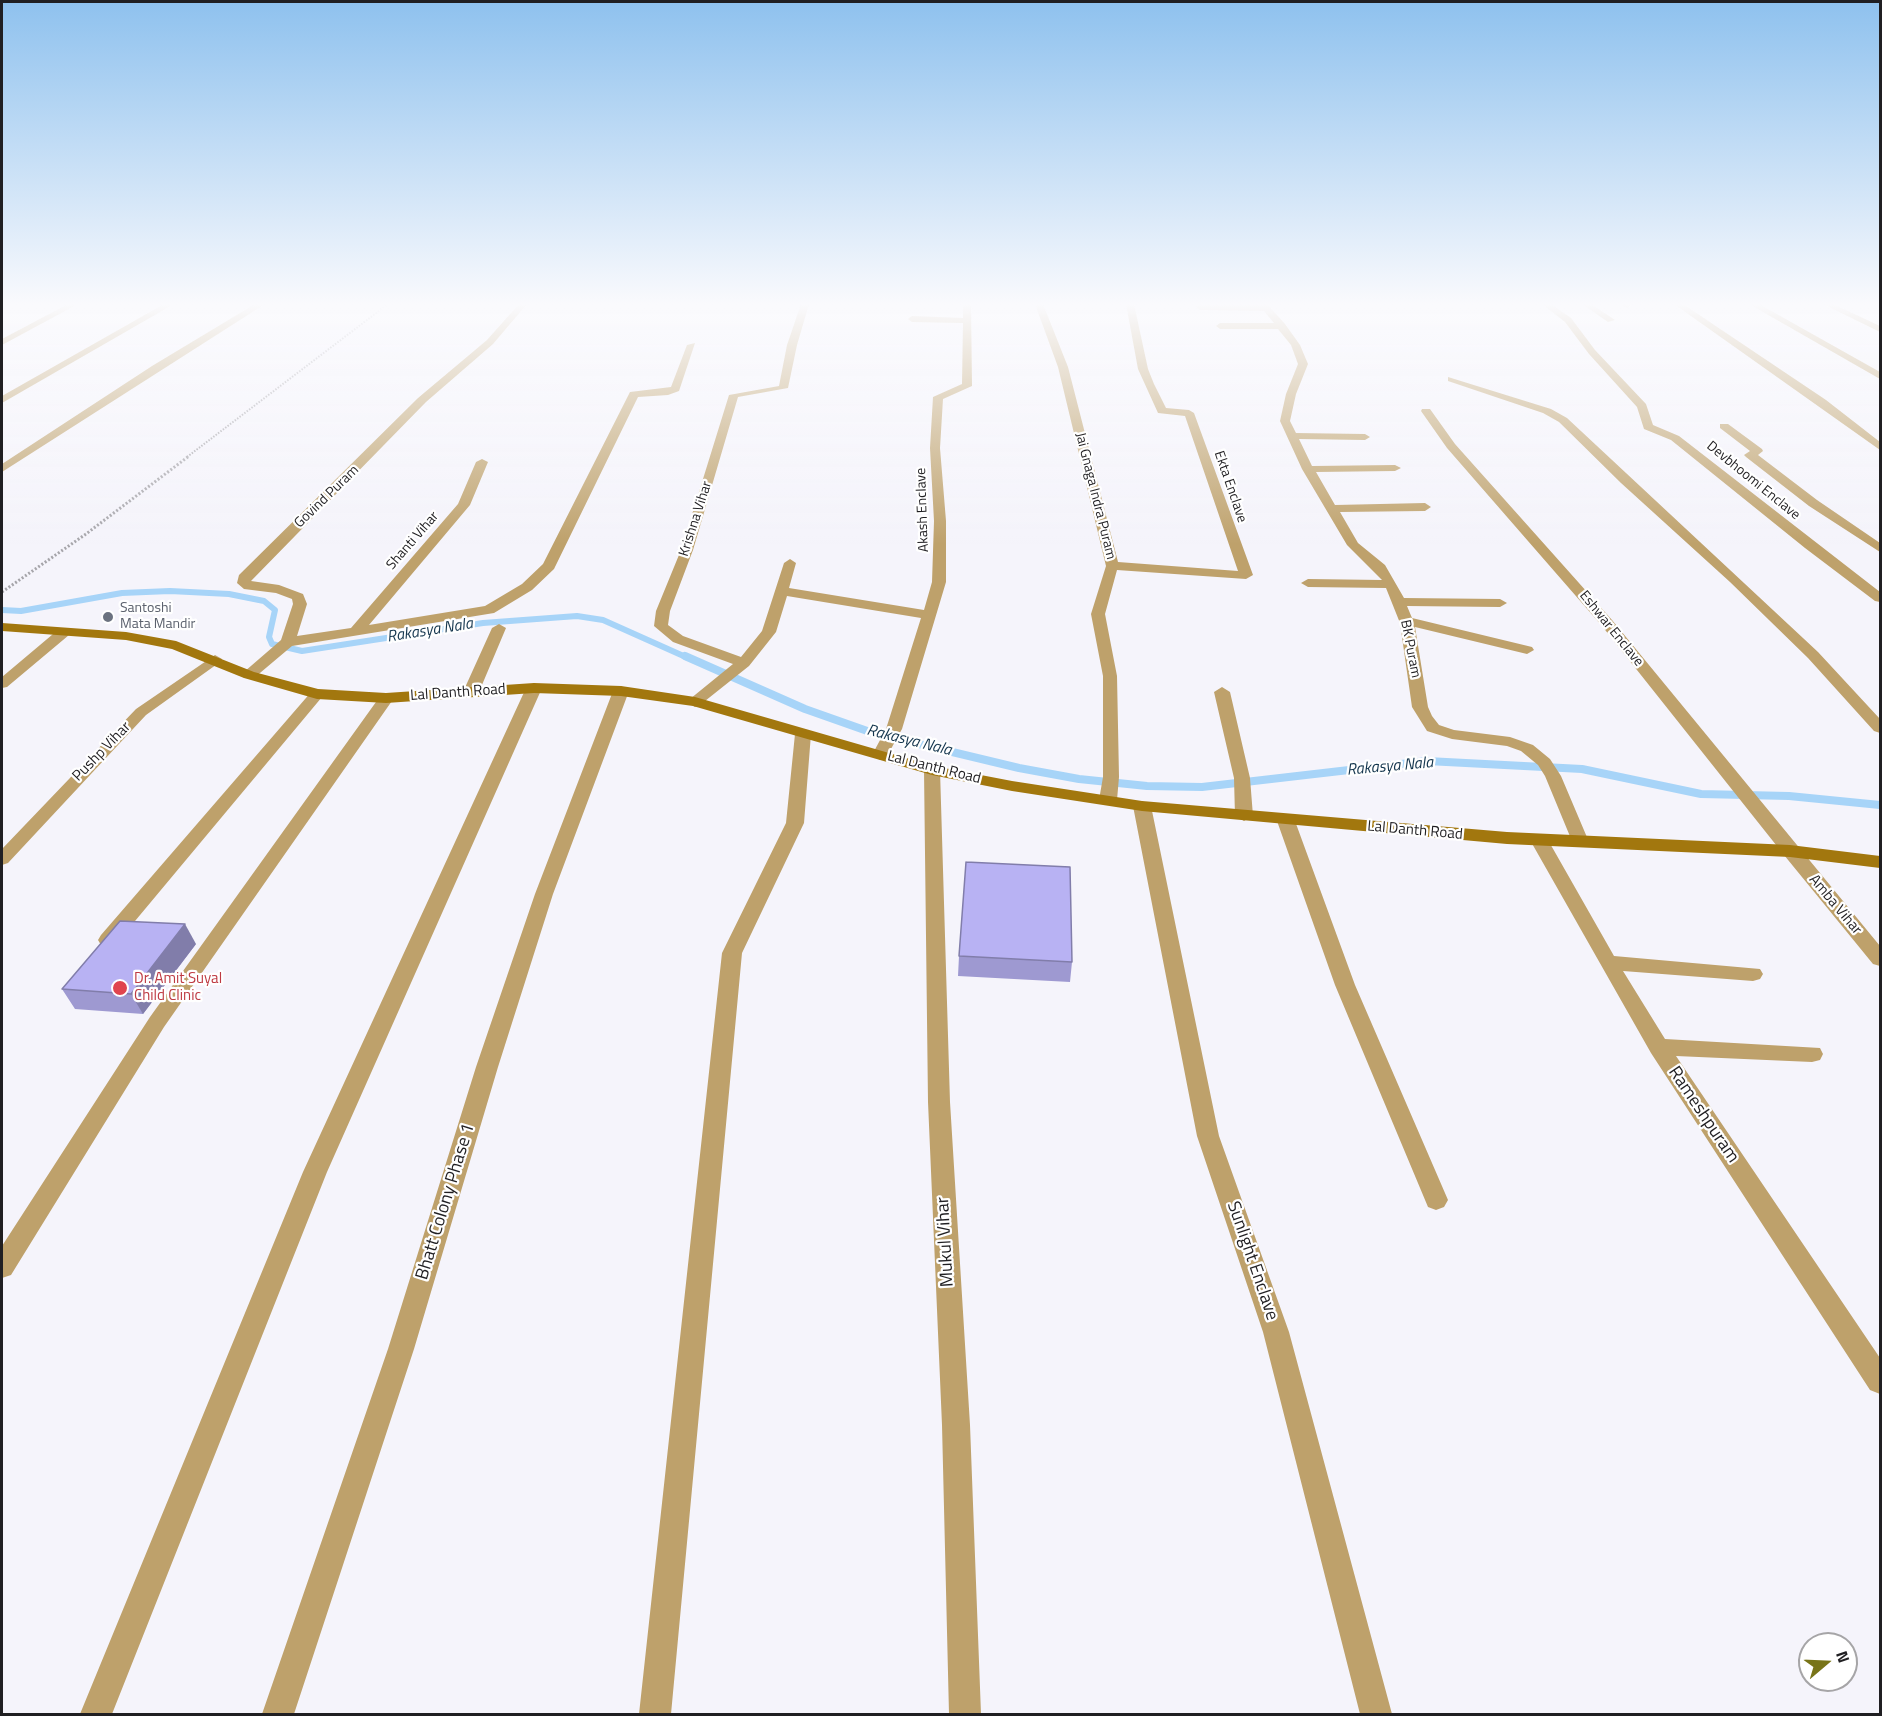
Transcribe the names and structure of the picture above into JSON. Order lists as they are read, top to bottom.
{
  "streets": {
    "street": [
      "Devbhoomi Enclave",
      "Ekta Enclave",
      "Jai Gnaga Indra Puram",
      "Govind Puram",
      "Akash Enclave",
      "Krishna Vihar",
      "Shanti Vihar",
      "Eshwar Enclave",
      "BK Puram",
      "Lal Danth Road",
      "Pushp Vihar",
      "Amba Vihar",
      "Rameshpuram",
      "Bhatt Colony Phase 1",
      "Mukul Vihar",
      "Sunlight Enclave"
    ]
  },
  "crossings": [
    ["Ekta Enclave", "Jai Gnaga Indra Puram"],
    ["Jai Gnaga Indra Puram", "Lal Danth Road"],
    ["Govind Puram", "Lal Danth Road"],
    ["Akash Enclave", "Lal Danth Road"],
    ["Eshwar Enclave", "Lal Danth Road"],
    ["Eshwar Enclave", "Amba Vihar"],
    ["BK Puram", "Lal Danth Road"],
    ["Lal Danth Road", "Pushp Vihar"],
    ["Lal Danth Road", "Amba Vihar"],
    ["Lal Danth Road", "Rameshpuram"],
    ["Lal Danth Road", "Bhatt Colony Phase 1"],
    ["Lal Danth Road", "Mukul Vihar"],
    ["Lal Danth Road", "Sunlight Enclave"]
  ],
  "water": ["Rakasya Nala"],
  "places": ["Santoshi Mata Mandir", "Dr. Amit Suyal Child Clinic"],
  "north": "right"
}
